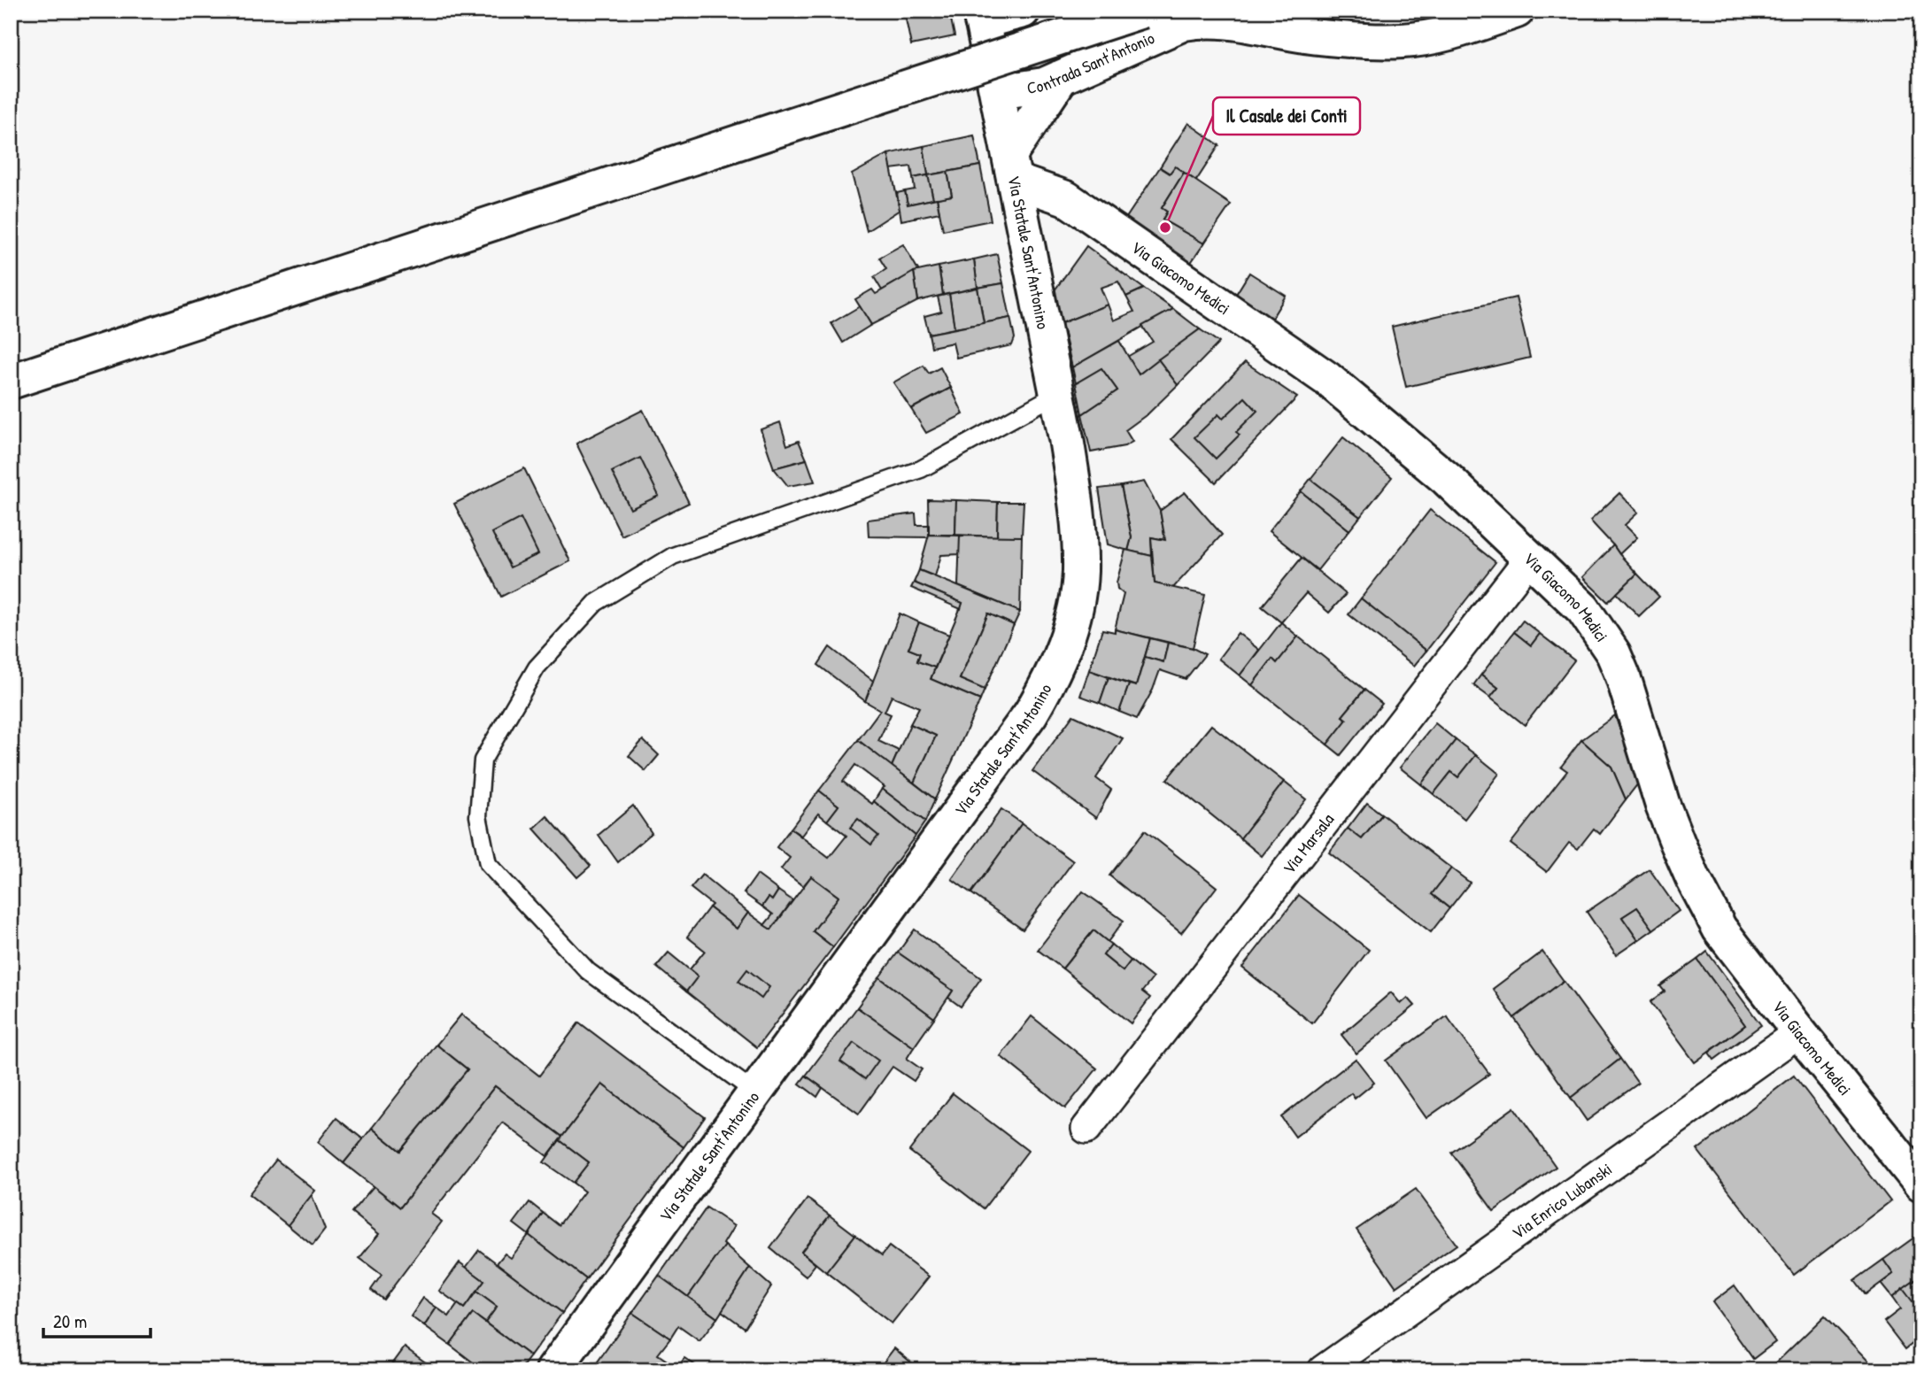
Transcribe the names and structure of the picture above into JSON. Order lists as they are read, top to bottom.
{
  "streets": {
    "main road": ["Contrada Sant'Antonio", "Via Statale Sant'Antonino", "Via Giacomo Medici"],
    "street": ["Via Marsala", "Via Enrico Lubanski"]
  },
  "crossings": [
    ["Contrada Sant'Antonio", "Via Statale Sant'Antonino"],
    ["Via Statale Sant'Antonino", "Via Giacomo Medici"],
    ["Via Giacomo Medici", "Via Marsala"],
    ["Via Giacomo Medici", "Via Enrico Lubanski"]
  ],
  "places": ["Il Casale dei Conti"],
  "scale_bar": "20 m"
}
